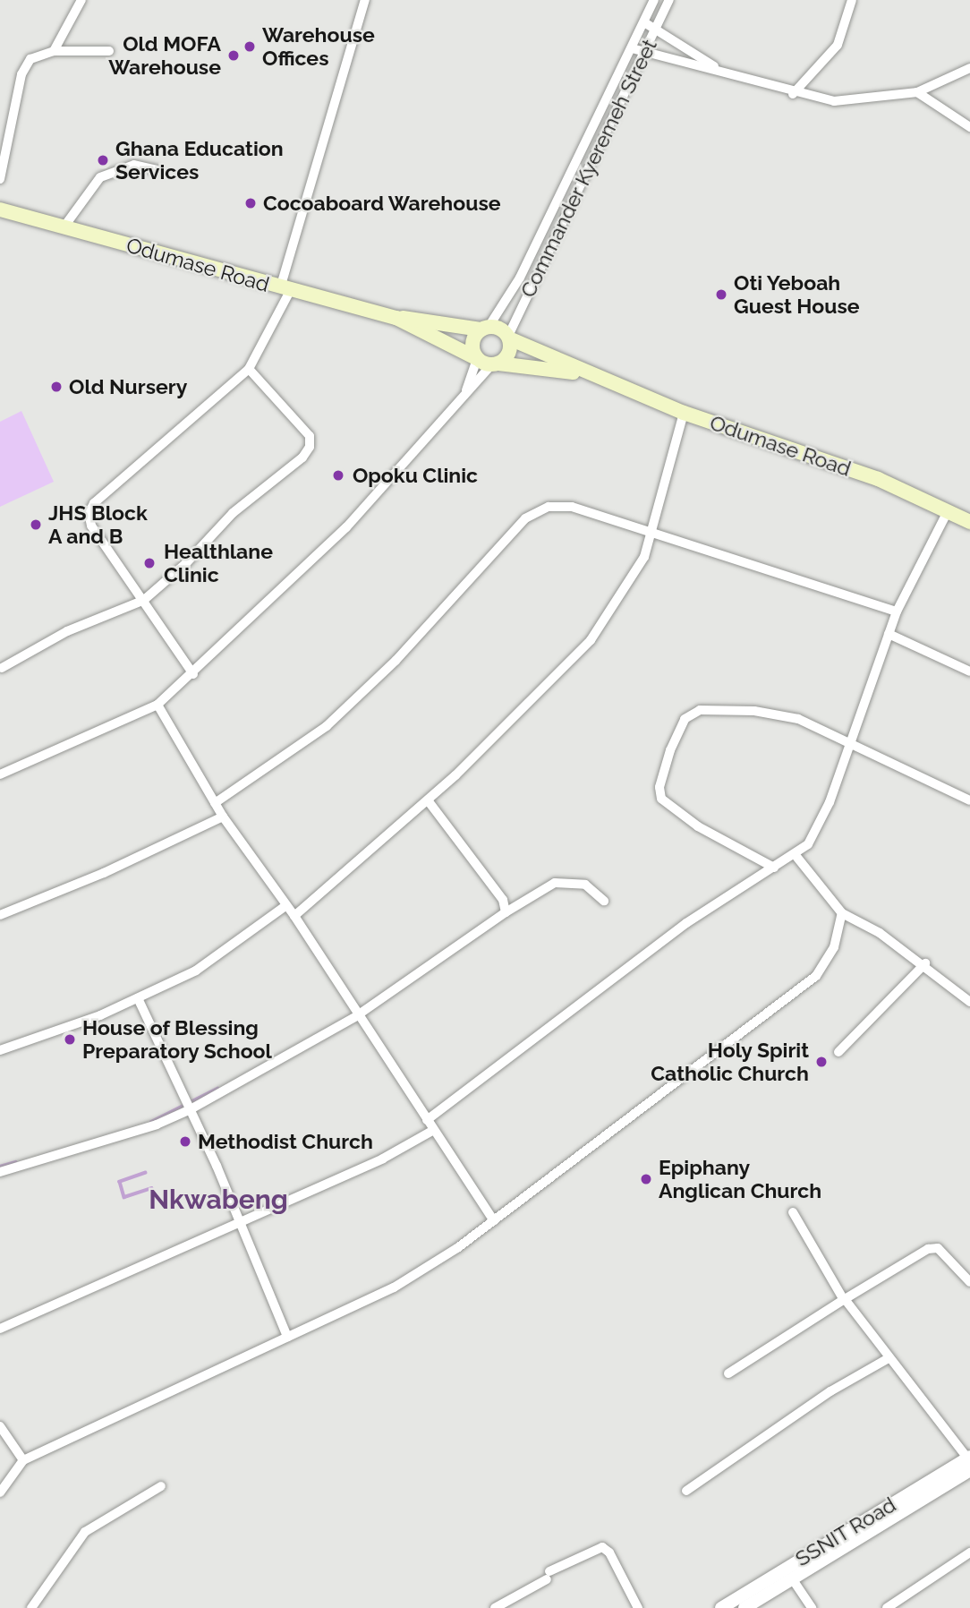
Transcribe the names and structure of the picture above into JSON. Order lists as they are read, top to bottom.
{
  "streets": {
    "main road": ["Odumase Road"],
    "street": ["Commander Kyeremeh Street", "SSNIT Road"]
  },
  "crossings": [
    ["Commander Kyeremeh Street", "Odumase Road"]
  ],
  "districts": ["Nkwabeng"],
  "places": [
    "Warehouse Offices",
    "Old MOFA Warehouse",
    "Ghana Education Services",
    "Cocoaboard Warehouse",
    "Oti Yeboah Guest House",
    "Old Nursery",
    "Opoku Clinic",
    "JHS Block A and B",
    "Healthlane Clinic",
    "House of Blessing Preparatory School",
    "Holy Spirit Catholic Church",
    "Methodist Church",
    "Epiphany Anglican Church"
  ]
}
